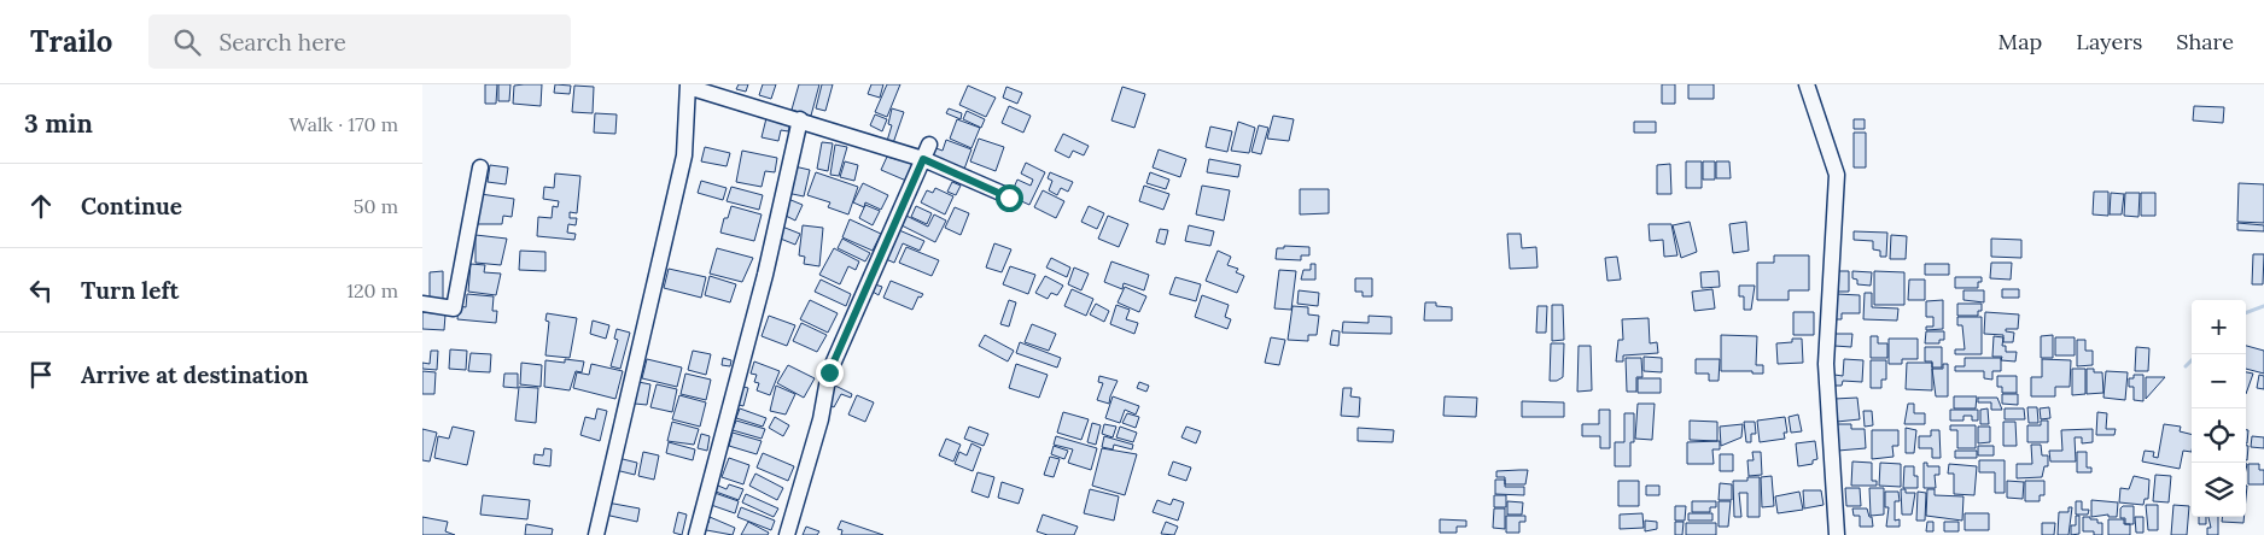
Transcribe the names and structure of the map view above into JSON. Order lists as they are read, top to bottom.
{
  "page": {
    "header": "Trailo",
    "search": "Search here",
    "nav": ["Map", "Layers", "Share"],
    "heading": ["3 min", "Walk · 170 m"],
    "list": [
      ["Continue", "50 m"],
      ["Turn left", "120 m"],
      "Arrive at destination"
    ],
    "map_buttons": ["+", "−"]
  }
}
